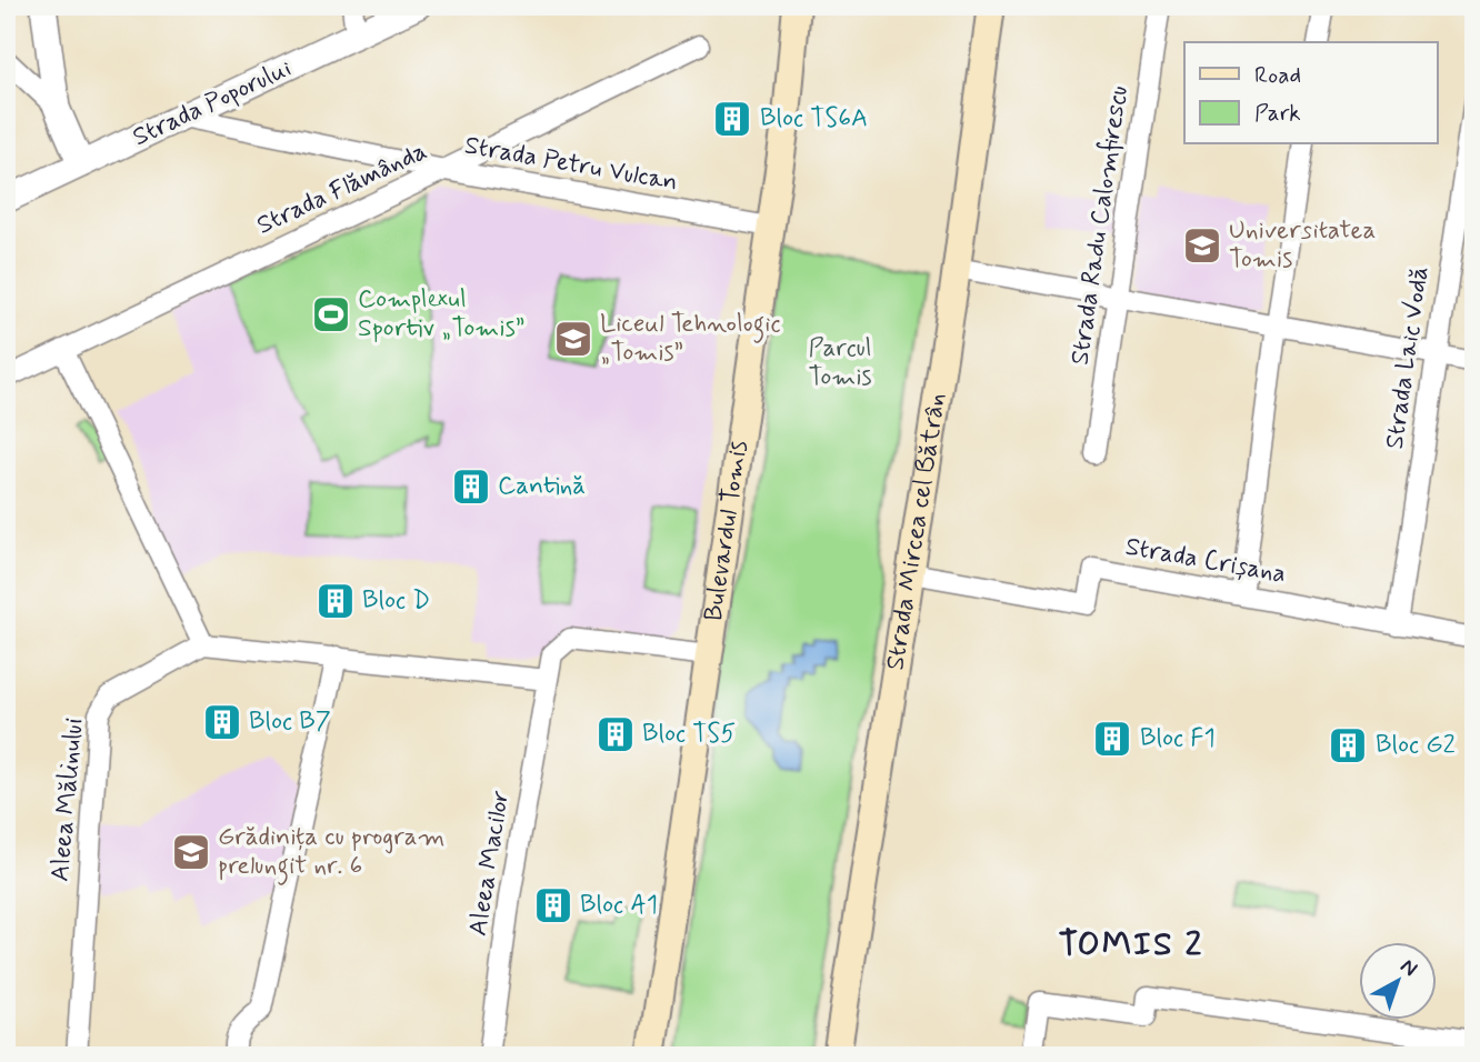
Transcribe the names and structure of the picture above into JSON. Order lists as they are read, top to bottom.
{
  "streets": {
    "main road": ["Bulevardul Tomis", "Strada Mircea cel Bătrân"],
    "street": [
      "Strada Poporului",
      "Strada Petru Vulcan",
      "Strada Flămânda",
      "Strada Radu Calomfirescu",
      "Strada Laic Vodă",
      "Strada Crișana",
      "Aleea Mălinului",
      "Aleea Macilor"
    ]
  },
  "crossings": [
    ["Strada Poporului", "Strada Petru Vulcan"],
    ["Strada Petru Vulcan", "Strada Flămânda"],
    ["Strada Petru Vulcan", "Bulevardul Tomis"],
    ["Strada Laic Vodă", "Strada Crișana"],
    ["Strada Mircea cel Bătrân", "Strada Crișana"]
  ],
  "districts": ["TOMIS 2"],
  "parks": ["Parcul Tomis"],
  "places": {
    "building": [
      "Bloc TS6A",
      "Cantină",
      "Bloc D",
      "Bloc B7",
      "Bloc TS5",
      "Bloc F1",
      "Bloc G2",
      "Bloc A1"
    ],
    "school or university": ["Universitatea Tomis", "Liceul Tehnologic „Tomis”", "Grădinița cu program prelungit nr. 6"],
    "sports": ["Complexul Sportiv „Tomis”"]
  },
  "legend": ["Road", "Park"],
  "north": "top right"
}
